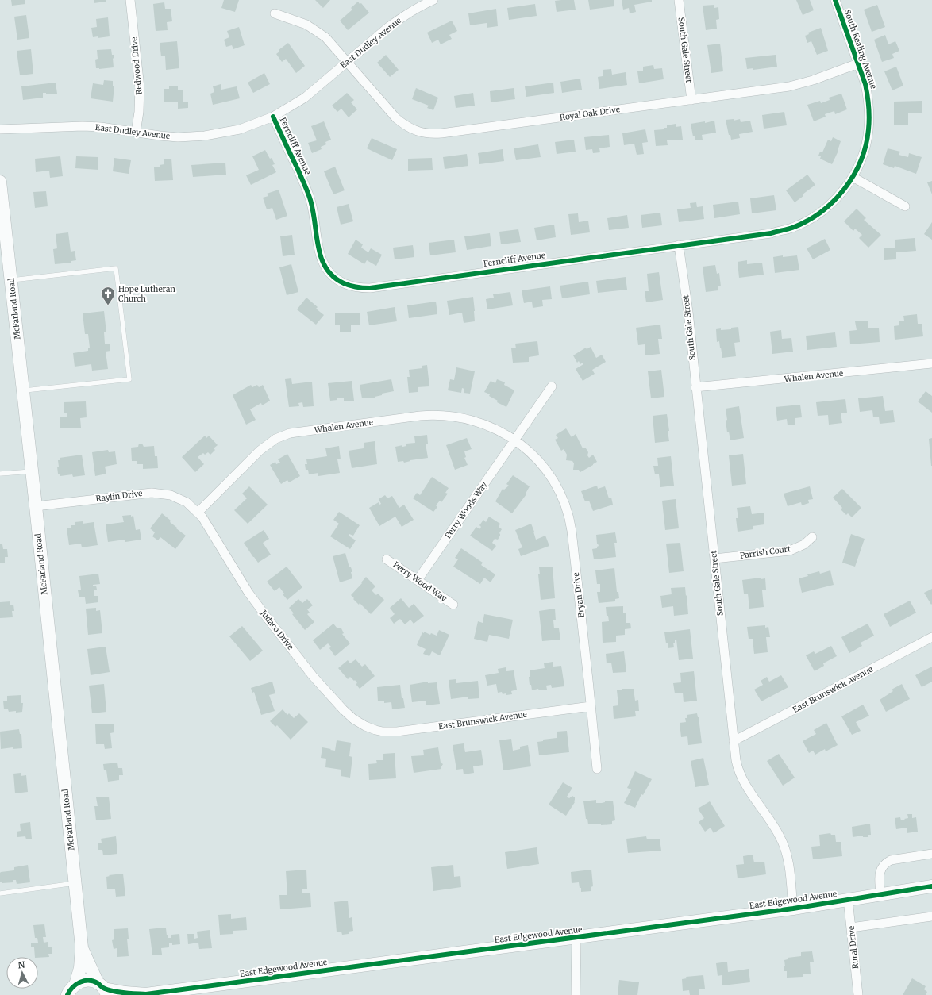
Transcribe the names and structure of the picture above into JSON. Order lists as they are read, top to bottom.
{
  "streets": {
    "main road": ["McFarland Road", "East Edgewood Avenue"],
    "street": [
      "East Dudley Avenue",
      "South Kealing Avenue",
      "South Gale Street",
      "Redwood Drive",
      "Royal Oak Drive",
      "Ferncliff Avenue",
      "Whalen Avenue",
      "Raylin Drive",
      "Perry Woods Way",
      "Parrish Court",
      "Perry Wood Way",
      "Bryan Drive",
      "Judaco Drive",
      "East Brunswick Avenue",
      "Rural Drive"
    ]
  },
  "crossings": [
    ["East Dudley Avenue", "Redwood Drive"],
    ["East Dudley Avenue", "Royal Oak Drive"],
    ["East Dudley Avenue", "Ferncliff Avenue"],
    ["South Kealing Avenue", "Royal Oak Drive"],
    ["South Kealing Avenue", "Ferncliff Avenue"],
    ["South Gale Street", "Royal Oak Drive"],
    ["South Gale Street", "Ferncliff Avenue"],
    ["South Gale Street", "Whalen Avenue"],
    ["South Gale Street", "Parrish Court"],
    ["South Gale Street", "East Brunswick Avenue"],
    ["South Gale Street", "East Edgewood Avenue"],
    ["McFarland Road", "Raylin Drive"],
    ["McFarland Road", "East Edgewood Avenue"],
    ["Whalen Avenue", "Raylin Drive"],
    ["Whalen Avenue", "Perry Woods Way"],
    ["Whalen Avenue", "Bryan Drive"],
    ["Whalen Avenue", "Judaco Drive"],
    ["Raylin Drive", "Judaco Drive"],
    ["Perry Woods Way", "Perry Wood Way"],
    ["Perry Woods Way", "Bryan Drive"],
    ["Bryan Drive", "East Brunswick Avenue"],
    ["Judaco Drive", "East Brunswick Avenue"],
    ["East Edgewood Avenue", "Rural Drive"]
  ],
  "places": {
    "church": ["Hope Lutheran Church"]
  },
  "north": "top"
}
